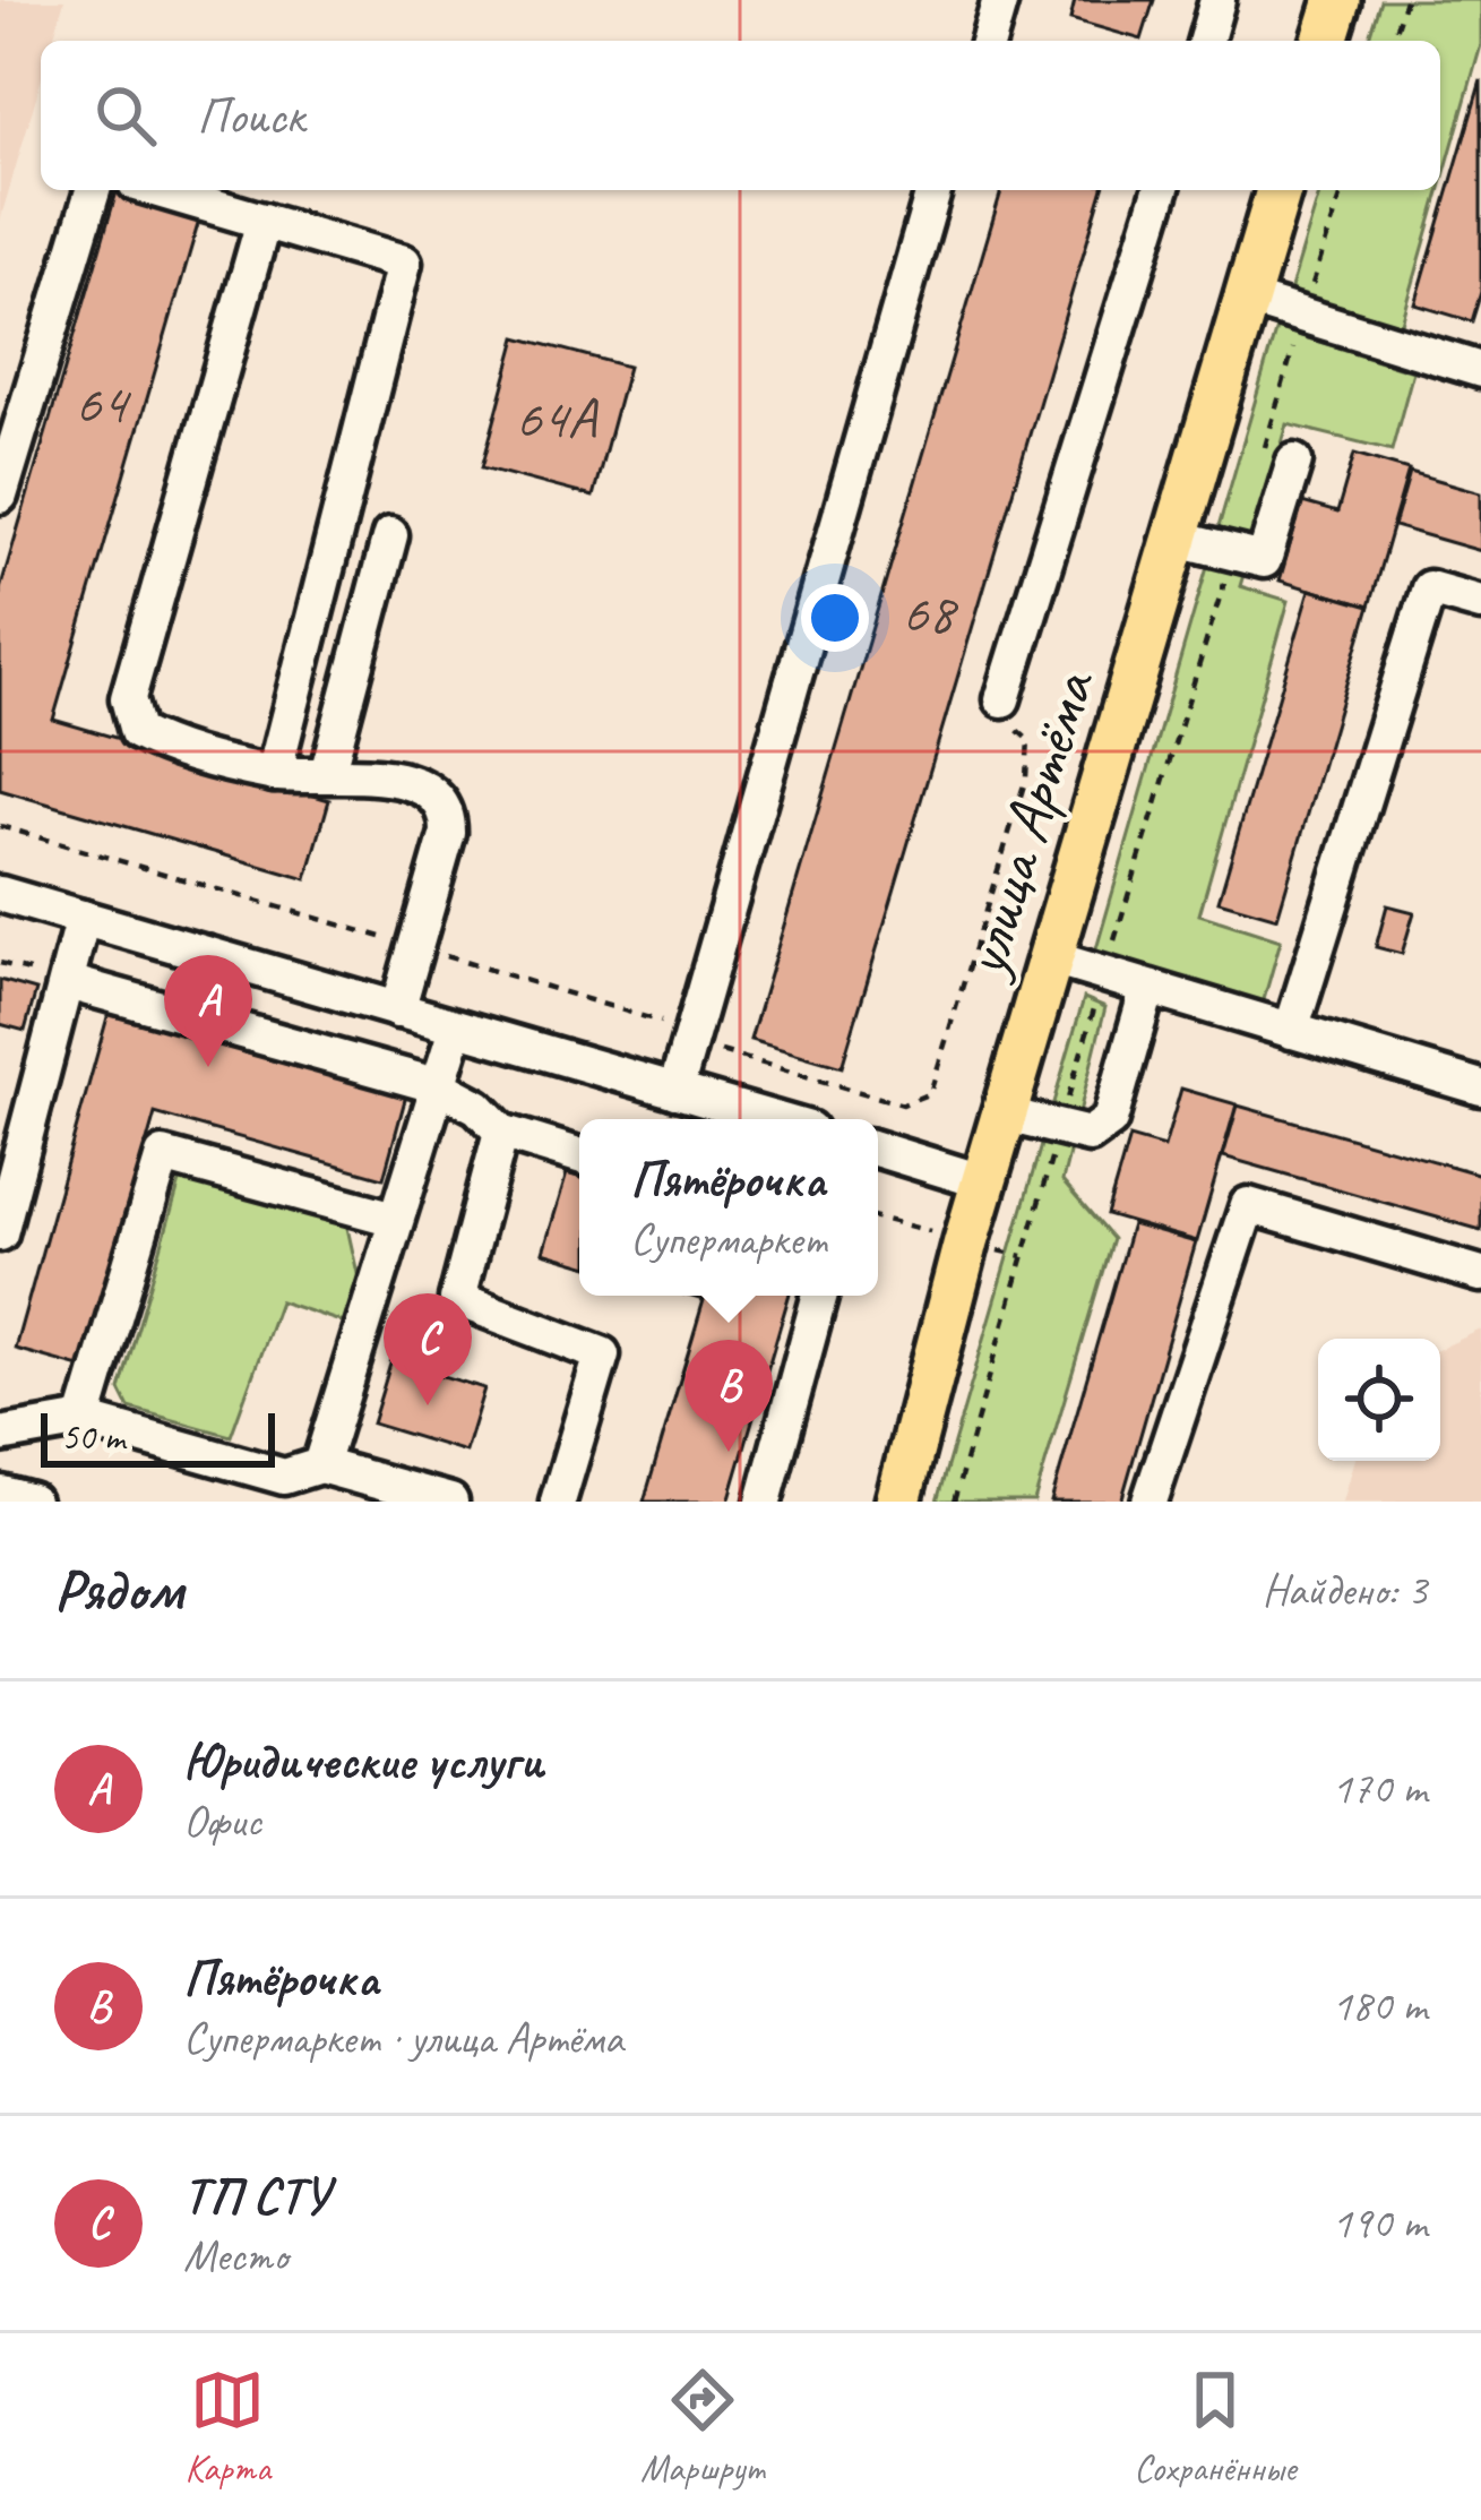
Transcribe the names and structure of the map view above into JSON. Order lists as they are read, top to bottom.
{
  "streets": {
    "main road": ["улица Артёма"]
  },
  "house_numbers": ["64", "64А", "68"],
  "scale_bar": "50 m",
  "page": {
    "search": "Поиск",
    "pins": ["A", "C", "B"],
    "popup": ["Пятёрочка", "Супермаркет"],
    "scale": "50 m",
    "heading": ["Рядом", "Найдено: 3"],
    "list": [
      {
        "mark": "A",
        "name": "Юридические услуги",
        "note": "Офис",
        "value": "170 m"
      },
      {
        "mark": "B",
        "name": "Пятёрочка",
        "note": "Супермаркет · улица Артёма",
        "value": "180 m"
      },
      {
        "mark": "C",
        "name": "ТП СТУ",
        "note": "Место",
        "value": "190 m"
      }
    ],
    "nav": ["Карта", "Маршрут", "Сохранённые"]
  }
}
